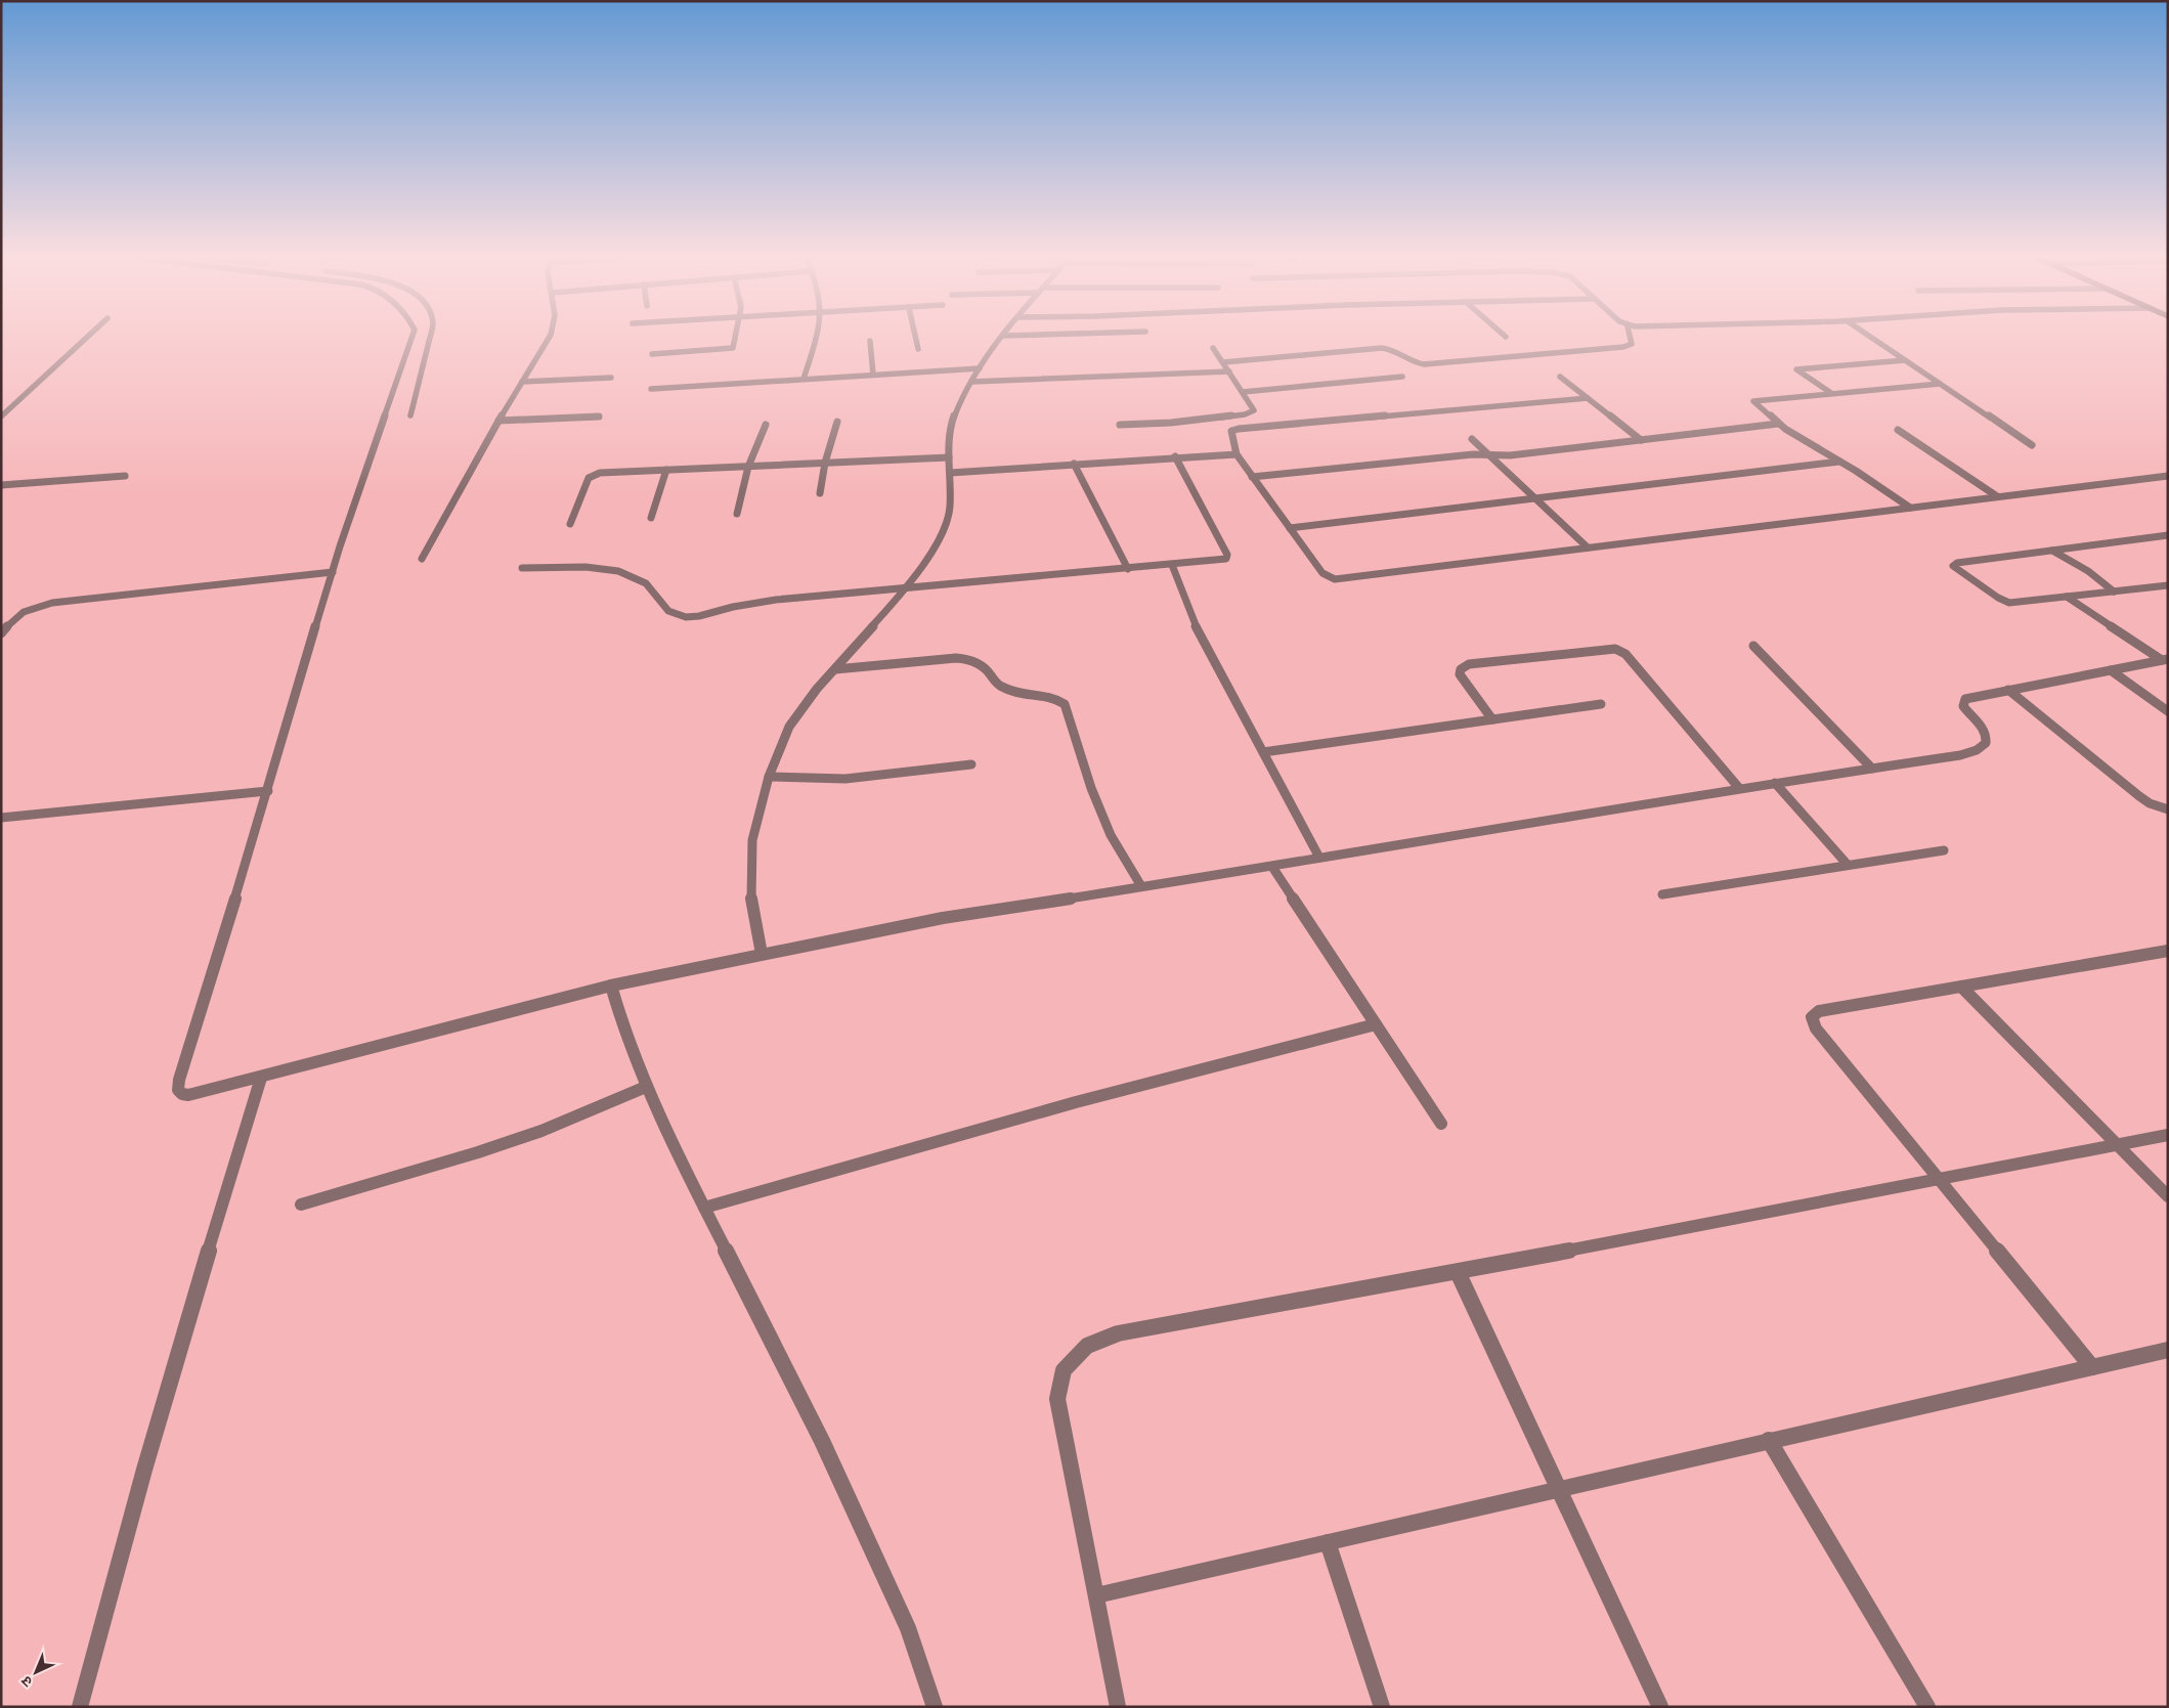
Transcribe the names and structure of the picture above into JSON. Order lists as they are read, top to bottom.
{
  "north": "bottom left"
}
